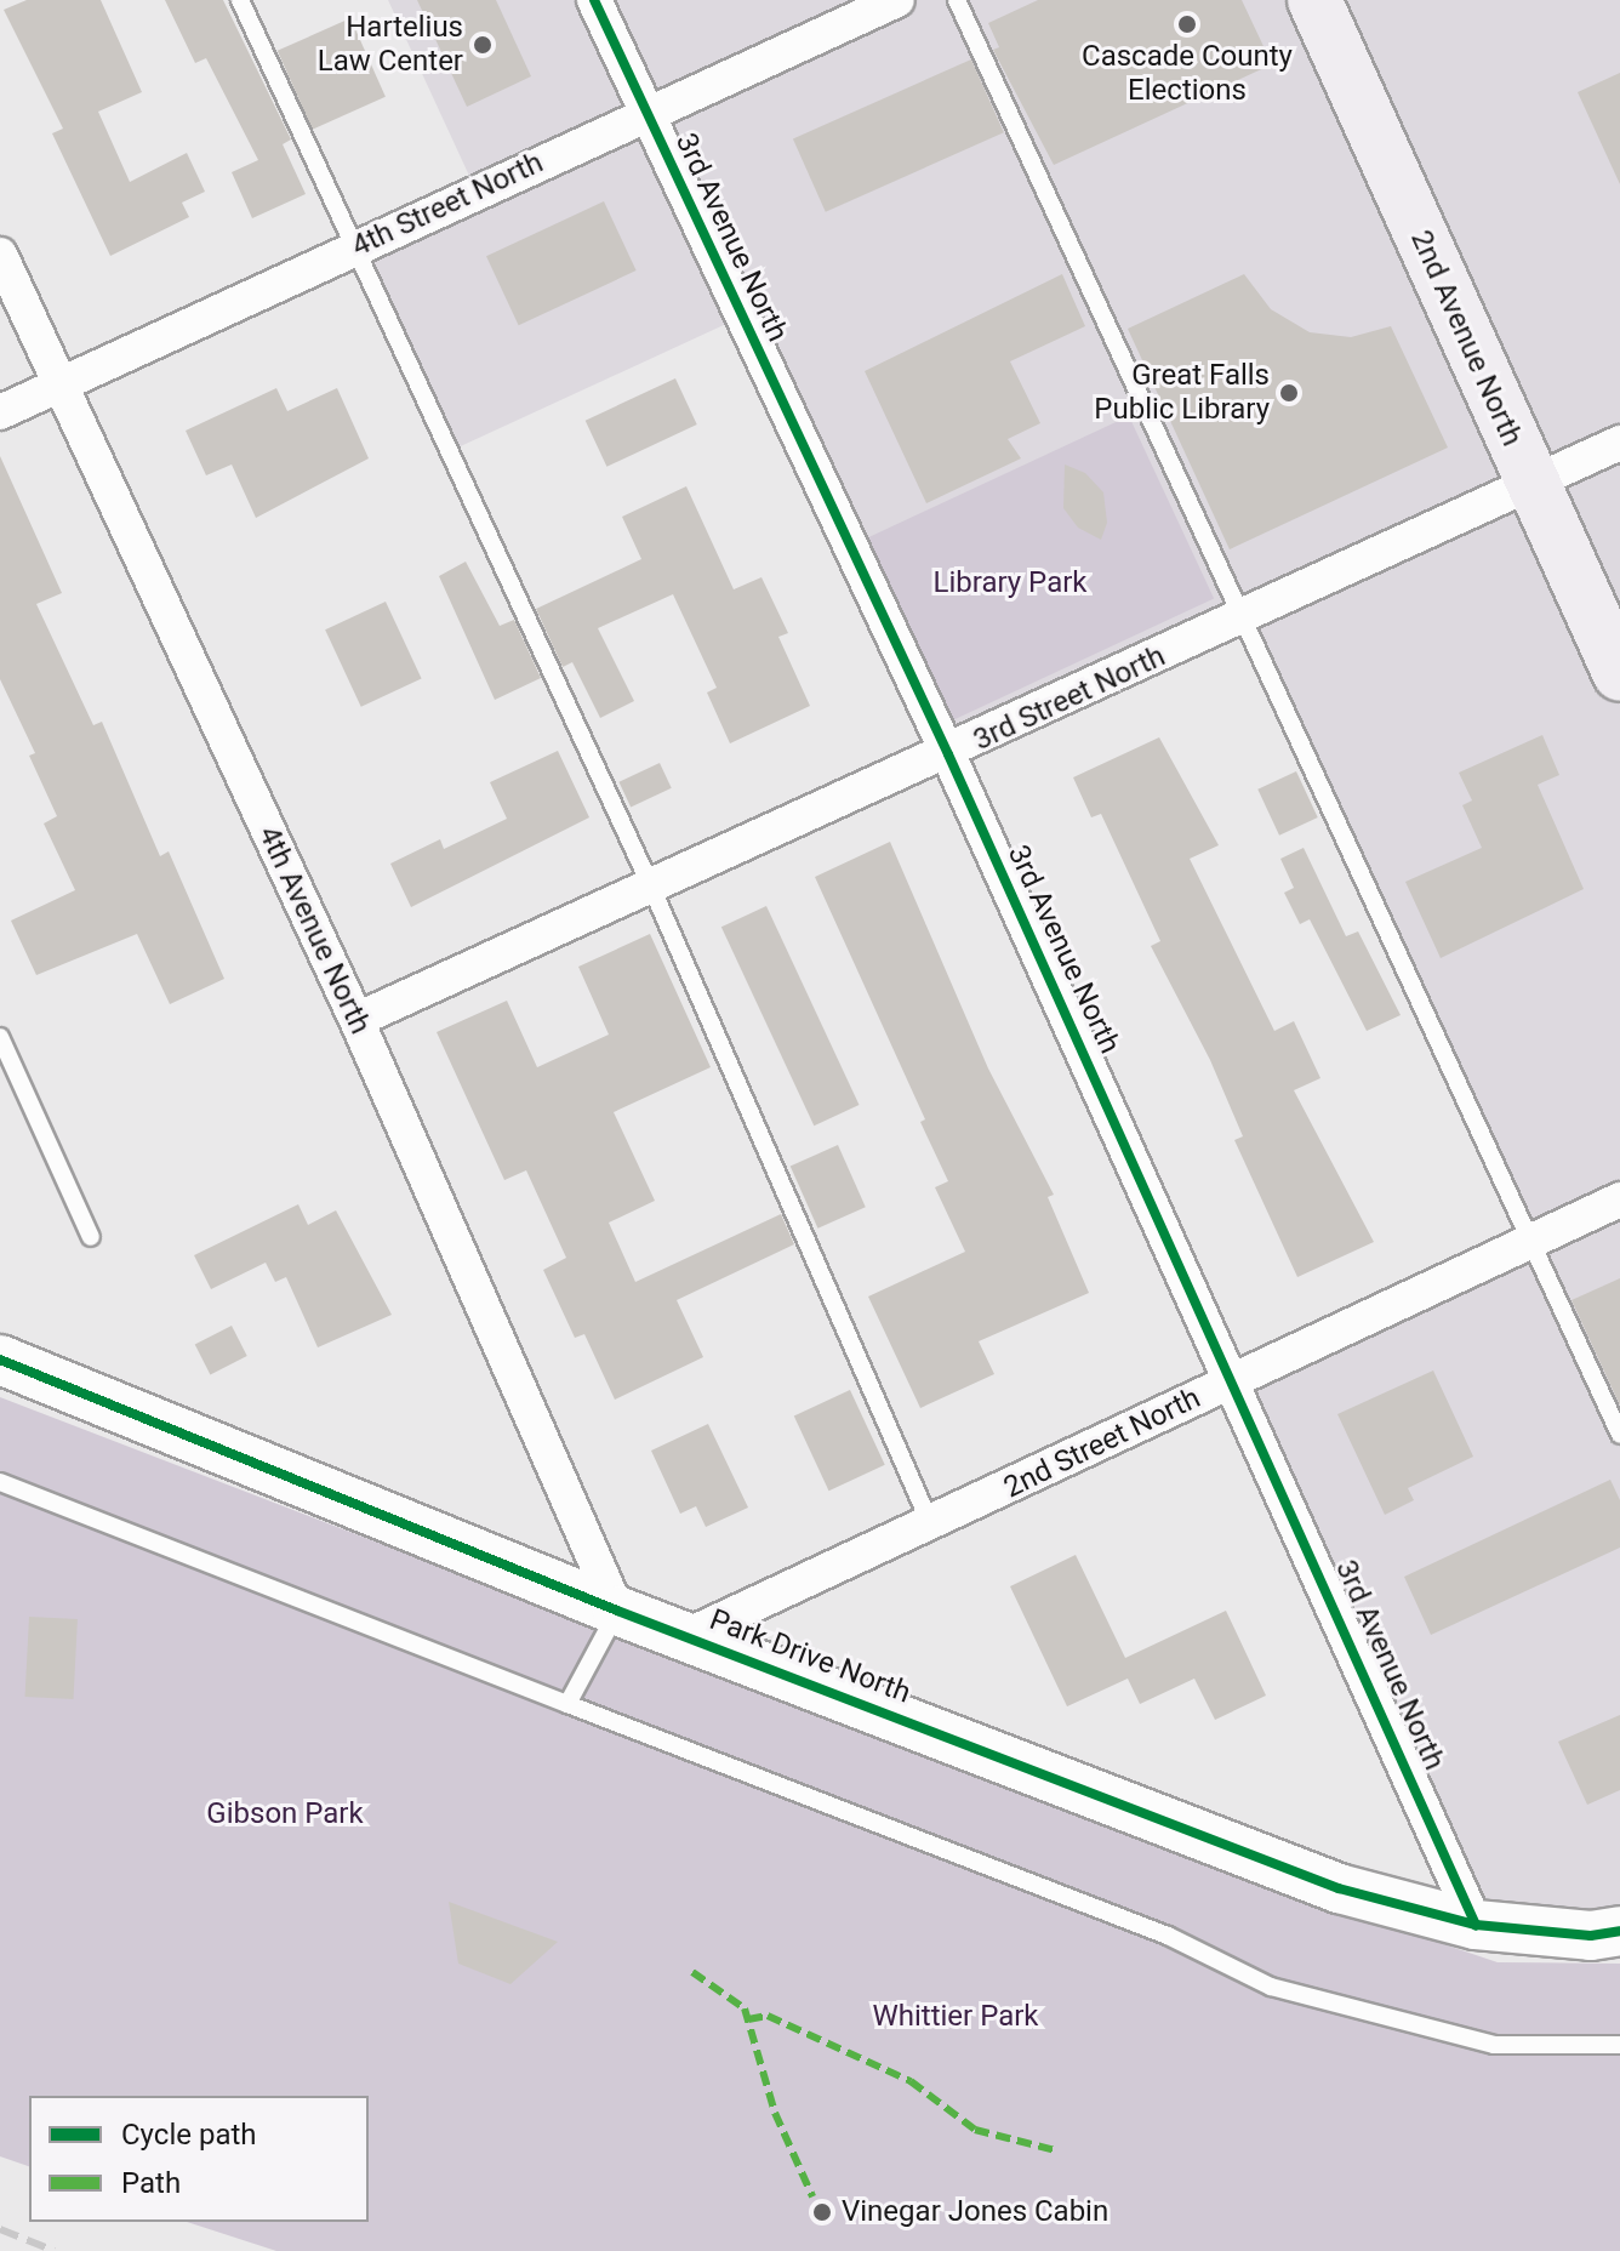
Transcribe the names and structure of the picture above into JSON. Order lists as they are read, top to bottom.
{
  "streets": {
    "main road": ["2nd Avenue North"],
    "street": [
      "4th Street North",
      "3rd Avenue North",
      "3rd Street North",
      "4th Avenue North",
      "2nd Street North",
      "Park Drive North"
    ]
  },
  "crossings": [
    ["4th Street North", "3rd Avenue North"],
    ["4th Street North", "4th Avenue North"],
    ["3rd Avenue North", "3rd Street North"],
    ["3rd Avenue North", "2nd Street North"],
    ["3rd Avenue North", "Park Drive North"],
    ["2nd Avenue North", "3rd Street North"],
    ["3rd Street North", "4th Avenue North"],
    ["4th Avenue North", "Park Drive North"],
    ["2nd Street North", "Park Drive North"]
  ],
  "parks": ["Library Park", "Gibson Park", "Whittier Park"],
  "places": [
    "Cascade County Elections",
    "Hartelius Law Center",
    "Great Falls Public Library",
    "Vinegar Jones Cabin"
  ],
  "legend": ["Cycle path", "Path"]
}
